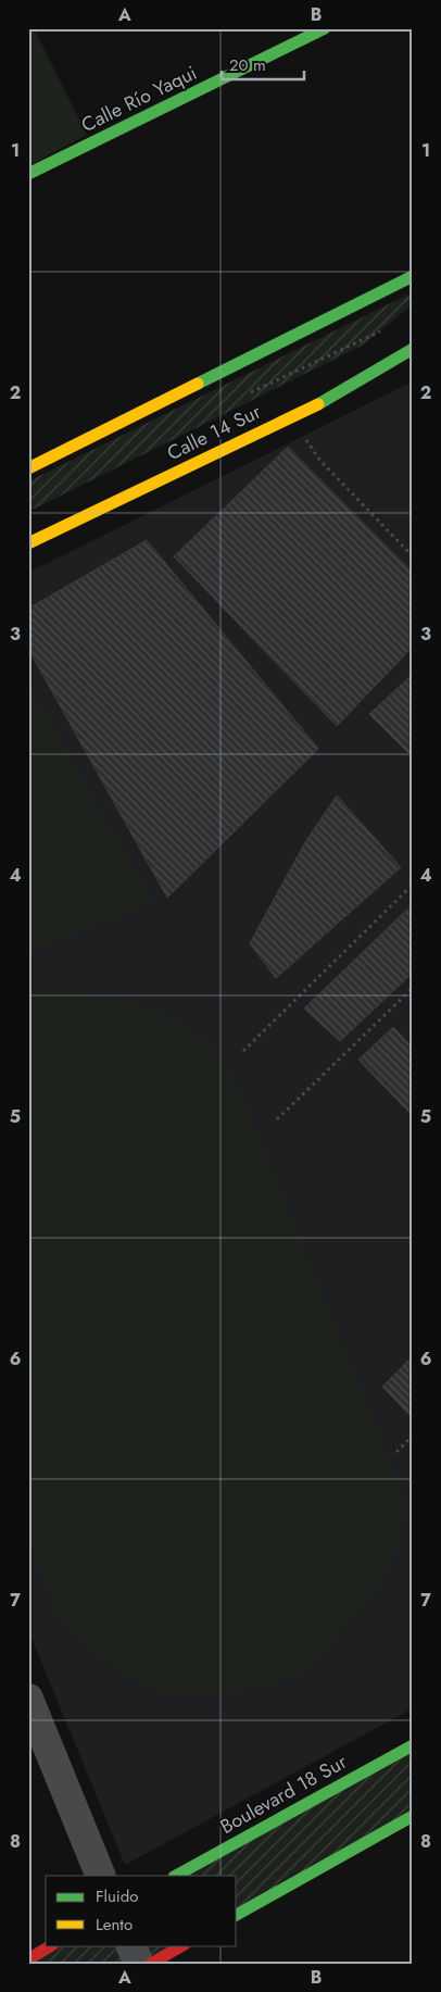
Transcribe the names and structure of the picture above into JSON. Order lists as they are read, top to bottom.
{
  "streets": {
    "main road": ["Calle Río Yaqui", "Calle 14 Sur", "Boulevard 18 Sur"]
  },
  "legend": ["Fluido", "Lento"],
  "scale_bar": "20 m",
  "grid": {
    "columns": ["A", "B"],
    "rows": [
      "1",
      "2",
      "3",
      "4",
      "5",
      "6",
      "7",
      "8"
    ]
  }
}
